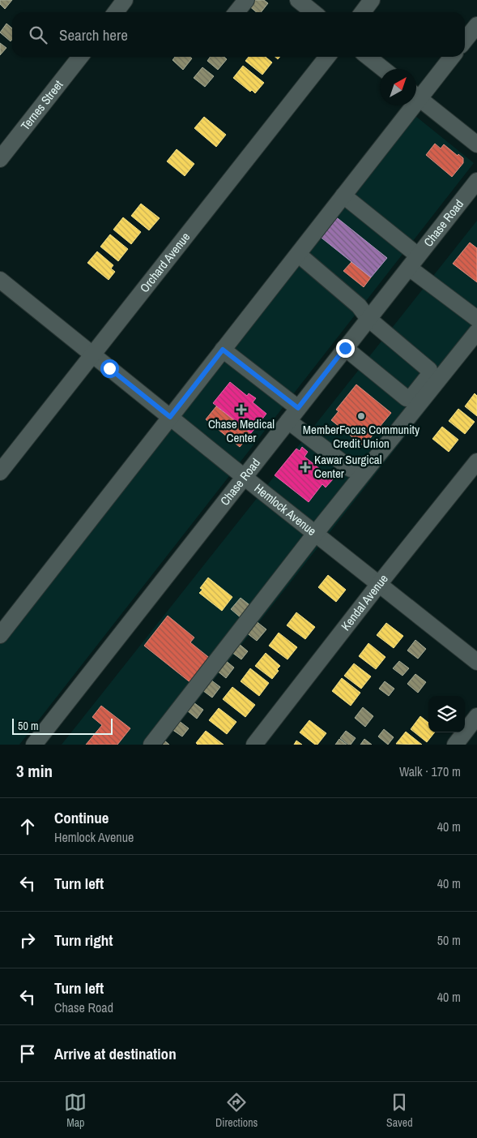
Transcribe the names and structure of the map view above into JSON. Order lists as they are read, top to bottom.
{
  "streets": {
    "street": [
      "Ternes Street",
      "Chase Road",
      "Orchard Avenue",
      "Hemlock Avenue",
      "Kendal Avenue"
    ]
  },
  "crossings": [
    ["Chase Road", "Hemlock Avenue"],
    ["Orchard Avenue", "Hemlock Avenue"],
    ["Hemlock Avenue", "Kendal Avenue"]
  ],
  "places": {
    "health": ["Chase Medical Center", "Kawar Surgical Center"],
    "other": ["MemberFocus Community Credit Union"]
  },
  "scale_bar": "50 m",
  "north": "top right",
  "page": {
    "search": "Search here",
    "scale": "50 m",
    "heading": ["3 min", "Walk · 170 m"],
    "list": [
      ["Continue", "Hemlock Avenue", "40 m"],
      ["Turn left", "40 m"],
      ["Turn right", "50 m"],
      ["Turn left", "Chase Road", "40 m"],
      "Arrive at destination"
    ],
    "nav": ["Map", "Directions", "Saved"]
  }
}
